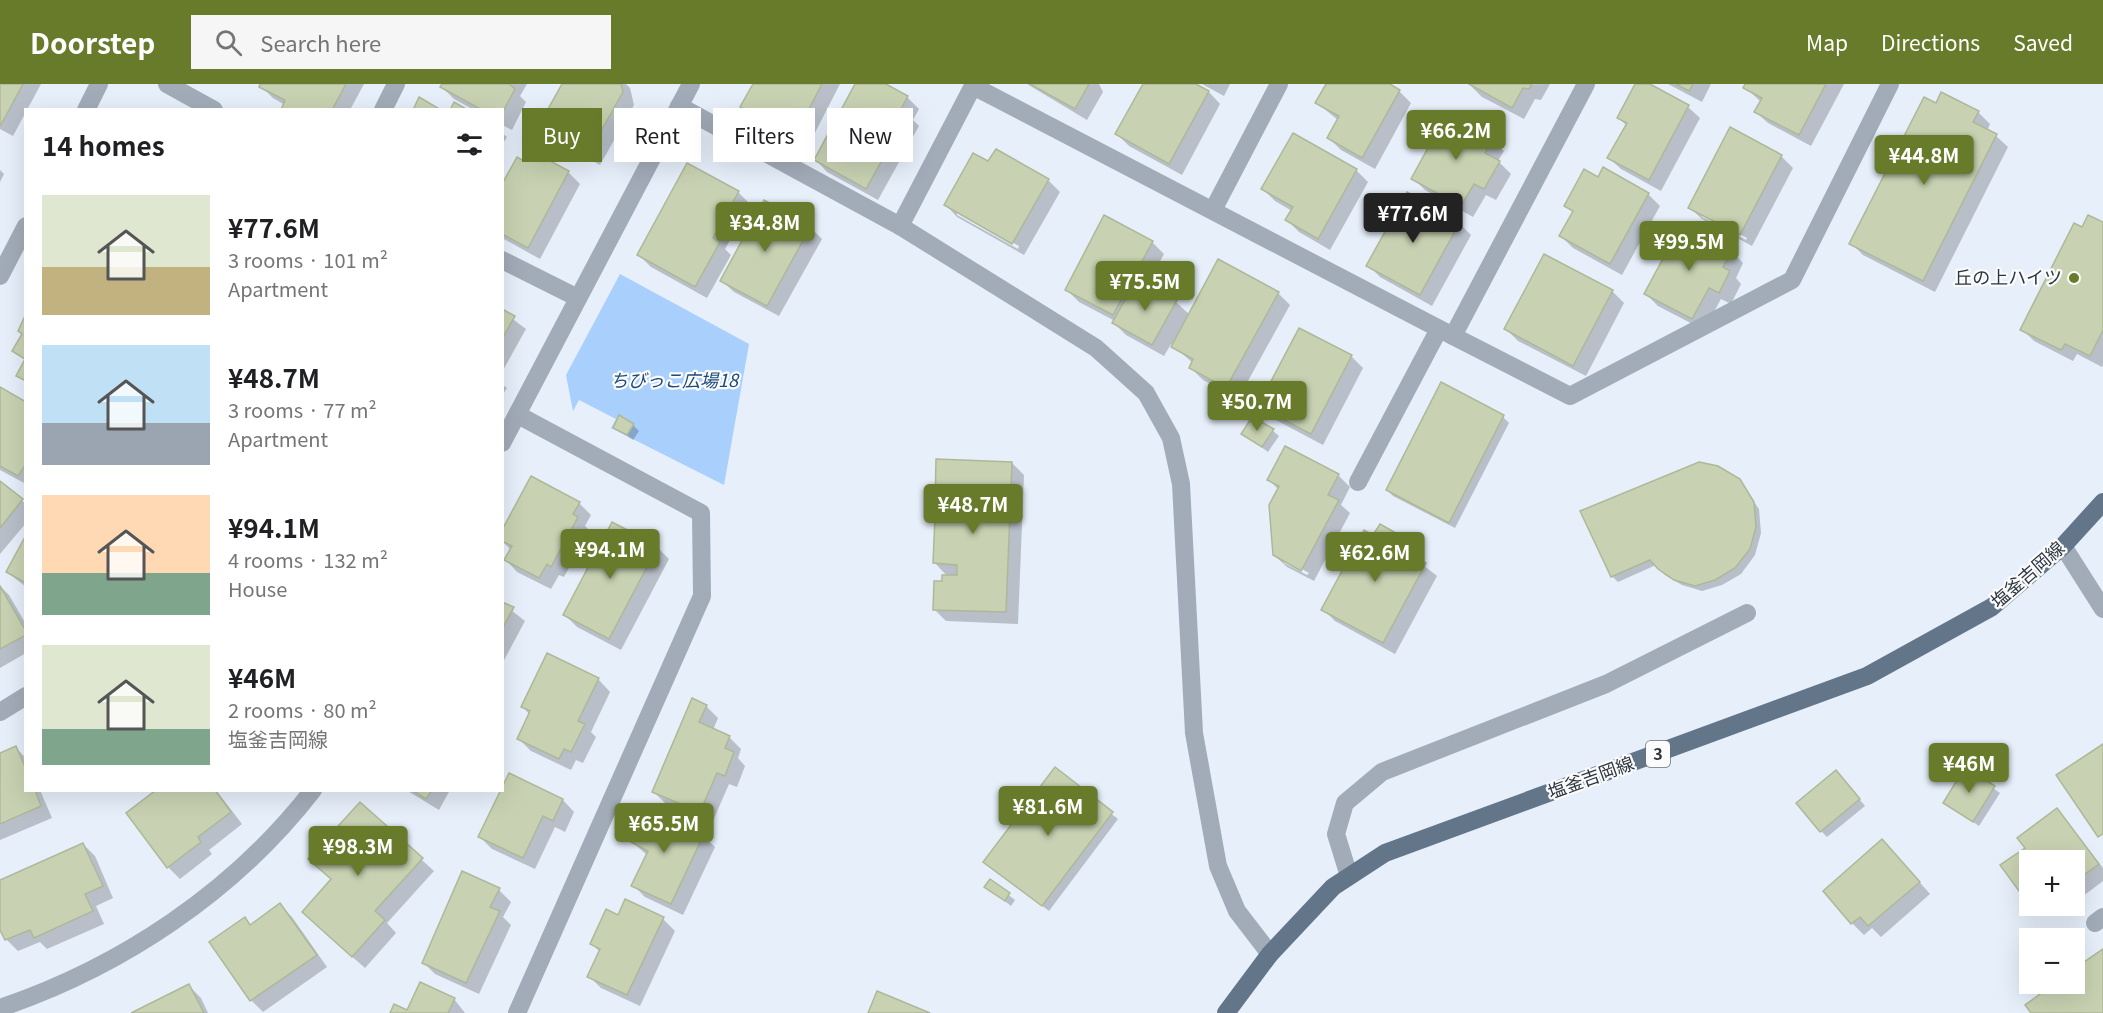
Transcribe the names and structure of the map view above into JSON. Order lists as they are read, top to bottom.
{
  "streets": {
    "main road": ["塩釜吉岡線", "3"]
  },
  "parks": ["ちびっこ広場18"],
  "places": ["丘の上ハイツ"],
  "page": {
    "header": "Doorstep",
    "search": "Search here",
    "nav": ["Map", "Directions", "Saved"],
    "chip": [
      "Buy",
      "Rent",
      "Filters",
      "New"
    ],
    "heading": "14 homes",
    "price": [
      "¥66.2M",
      "¥44.8M",
      "¥77.6M",
      "¥34.8M",
      "¥99.5M",
      "¥75.5M",
      "¥50.7M",
      "¥48.7M",
      "¥94.1M",
      "¥62.6M",
      "¥46M",
      "¥81.6M",
      "¥65.5M",
      "¥98.3M"
    ],
    "list": [
      {
        "name": "¥77.6M",
        "note": "3 rooms · 101 m² · Apartment"
      },
      {
        "name": "¥48.7M",
        "note": "3 rooms · 77 m² · Apartment"
      },
      {
        "name": "¥94.1M",
        "note": "4 rooms · 132 m² · House"
      },
      {
        "name": "¥46M",
        "note": "2 rooms · 80 m² · 塩釜吉岡線"
      }
    ],
    "map_buttons": ["+", "−"]
  }
}
